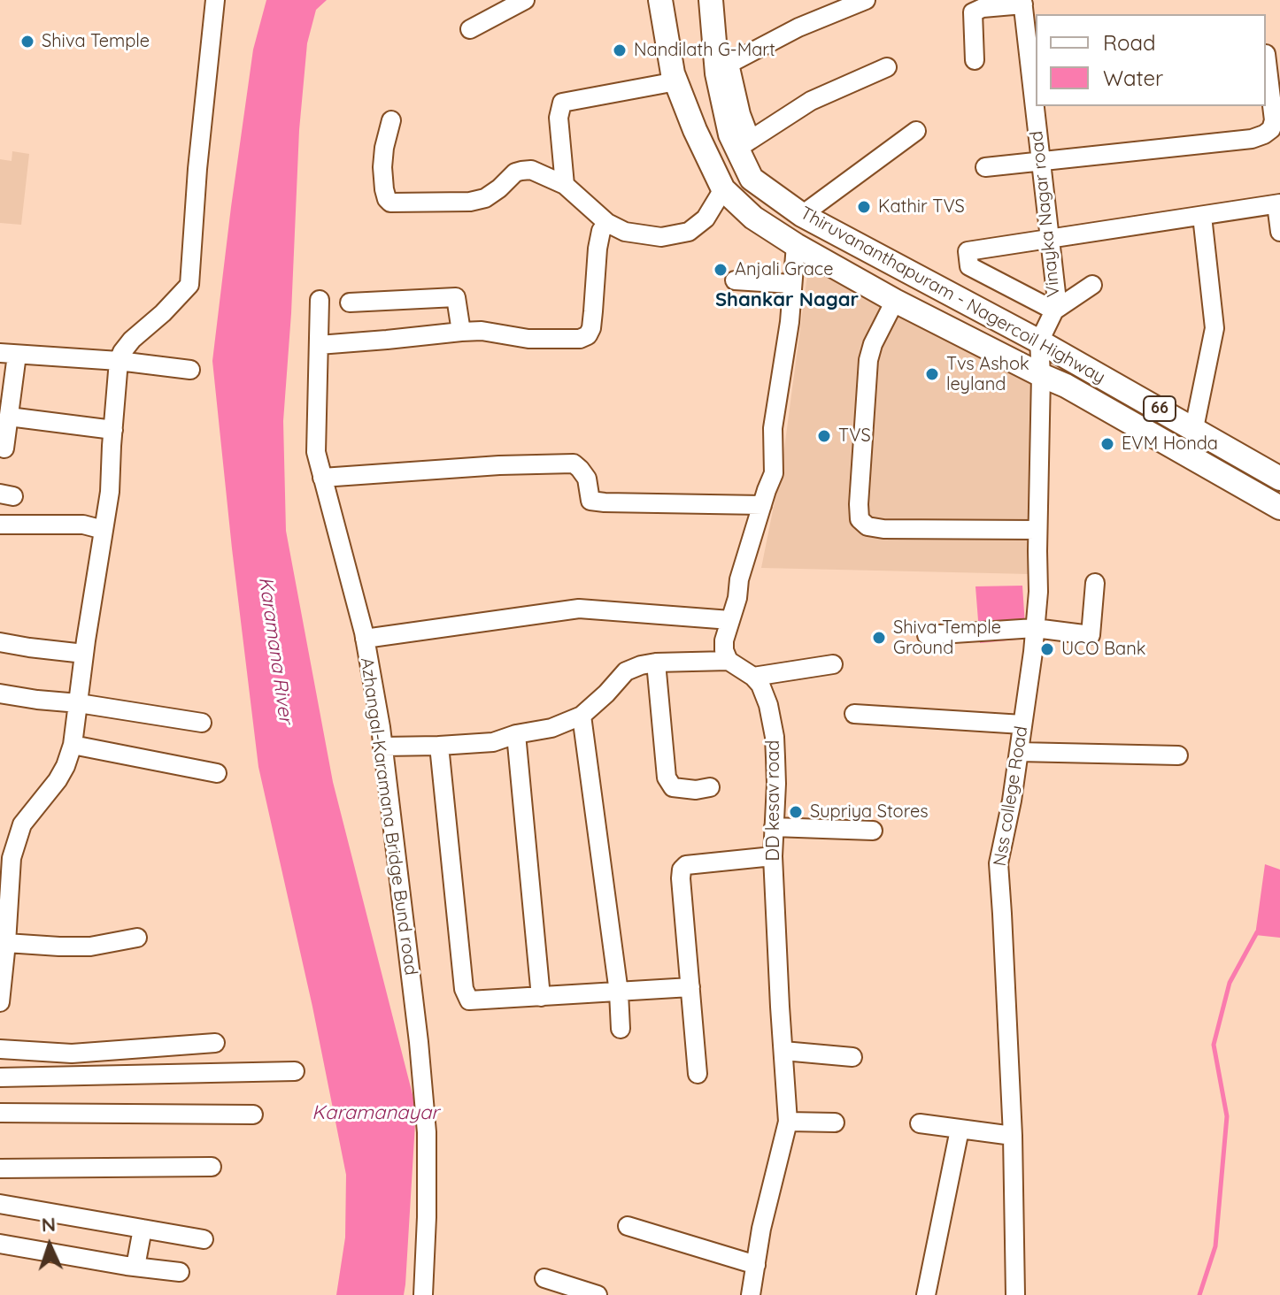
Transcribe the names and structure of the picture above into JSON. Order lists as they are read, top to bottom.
{
  "streets": {
    "main road": ["Thiruvananthapuram - Nagercoil Highway", "66"],
    "street": [
      "Vinayka Nagar road",
      "Nss college Road",
      "DD kesav road",
      "Azhangal-Karamana Bridge Bund road"
    ]
  },
  "crossings": [
    ["Vinayka Nagar road", "Thiruvananthapuram - Nagercoil Highway"],
    ["Vinayka Nagar road", "Nss college Road"],
    ["Thiruvananthapuram - Nagercoil Highway", "Nss college Road"]
  ],
  "districts": ["Shankar Nagar"],
  "water": ["Karamana River", "Karamanayar"],
  "places": [
    "Shiva Temple",
    "Nandilath G-Mart",
    "Kathir TVS",
    "Anjali Grace",
    "Tvs Ashok leyland",
    "TVS",
    "EVM Honda",
    "Shiva Temple Ground",
    "UCO Bank",
    "Supriya Stores"
  ],
  "legend": ["Road", "Water"],
  "north": "top"
}
